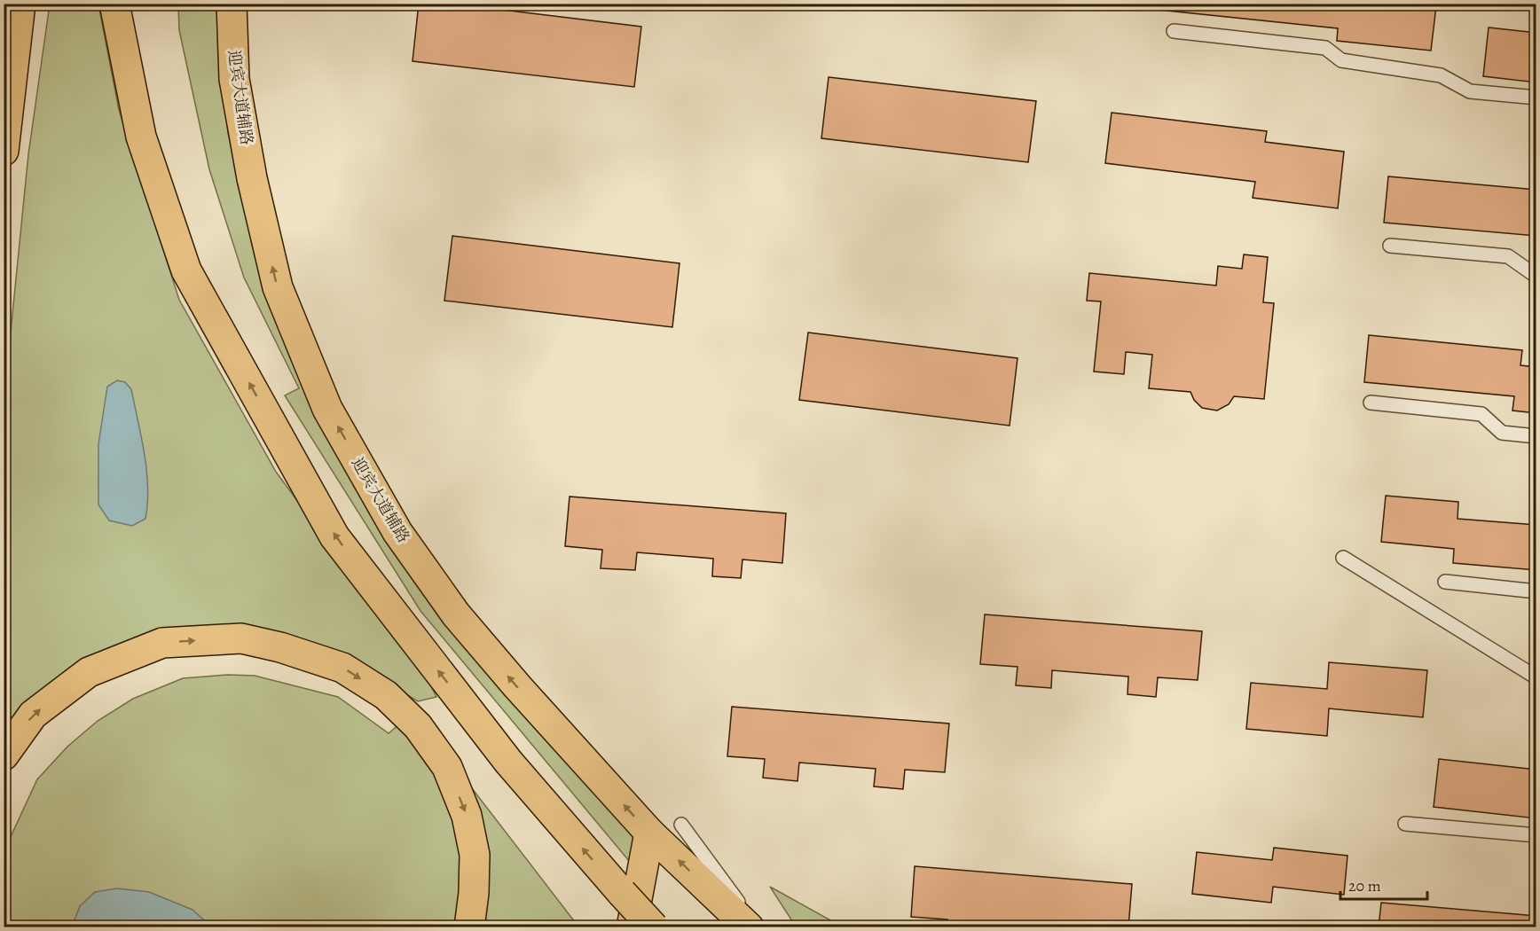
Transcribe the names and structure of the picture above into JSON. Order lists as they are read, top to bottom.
{
  "streets": {
    "main road": ["迎宾大道辅路"]
  },
  "scale_bar": "20 m"
}
